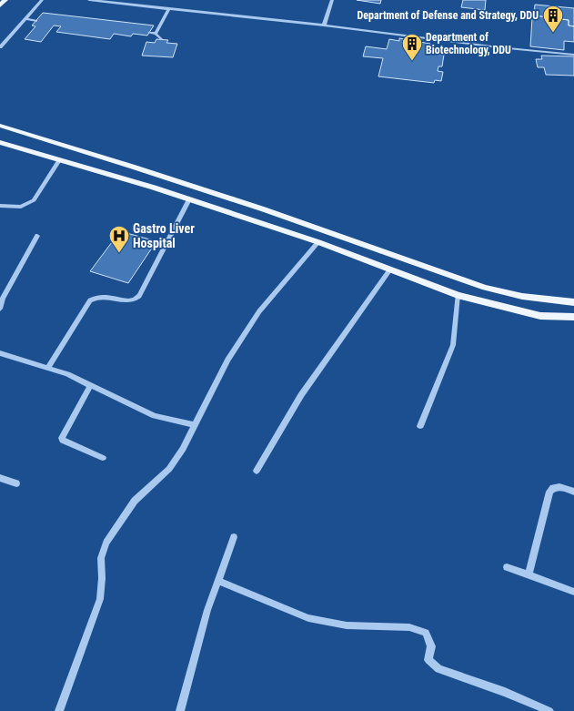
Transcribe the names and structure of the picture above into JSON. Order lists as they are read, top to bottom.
{
  "places": {
    "building": ["Department of Defense and Strategy, DDU", "Department of Biotechnology, DDU"],
    "hospital": ["Gastro Liver Hospital"]
  }
}
